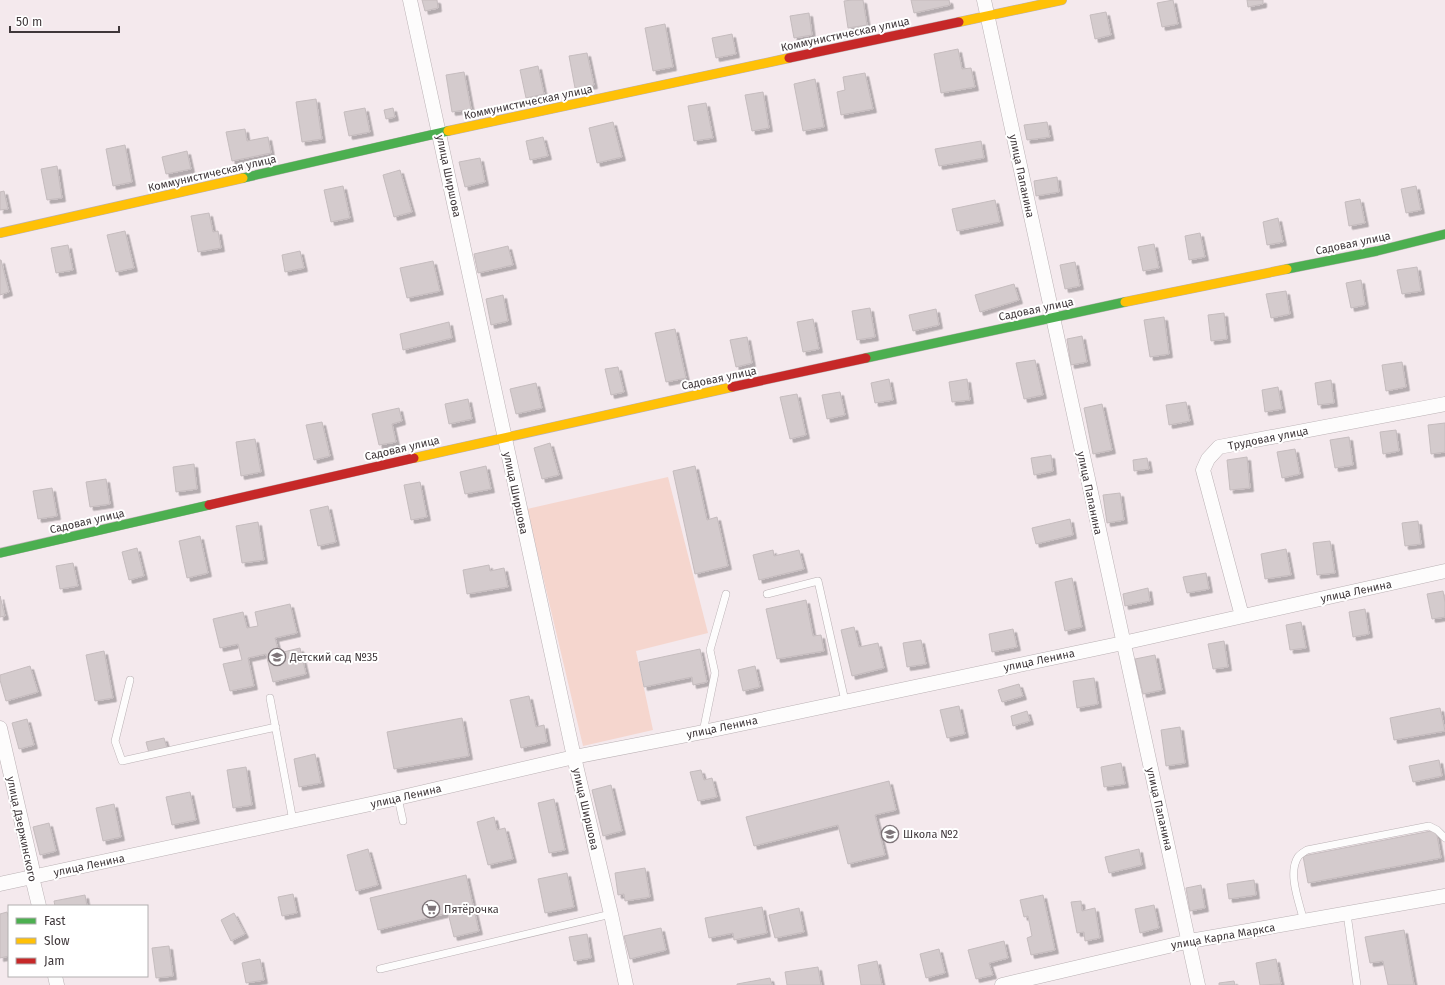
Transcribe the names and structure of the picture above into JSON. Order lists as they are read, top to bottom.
{
  "streets": {
    "street": [
      "Коммунистическая улица",
      "улица Ширшова",
      "улица Папанина",
      "Садовая улица",
      "Трудовая улица",
      "улица Ленина",
      "улица Дзержинского",
      "улица Карла Маркса"
    ]
  },
  "crossings": [
    ["Коммунистическая улица", "улица Ширшова"],
    ["Коммунистическая улица", "улица Папанина"],
    ["улица Ширшова", "Садовая улица"],
    ["улица Ширшова", "улица Ленина"],
    ["улица Папанина", "Садовая улица"],
    ["улица Папанина", "улица Ленина"],
    ["улица Папанина", "улица Карла Маркса"],
    ["Трудовая улица", "улица Ленина"],
    ["улица Ленина", "улица Дзержинского"]
  ],
  "places": {
    "school or university": ["Детский сад №35", "Школа №2"],
    "supermarket": ["Пятёрочка"]
  },
  "legend": ["Fast", "Slow", "Jam"],
  "scale_bar": "50 m"
}
